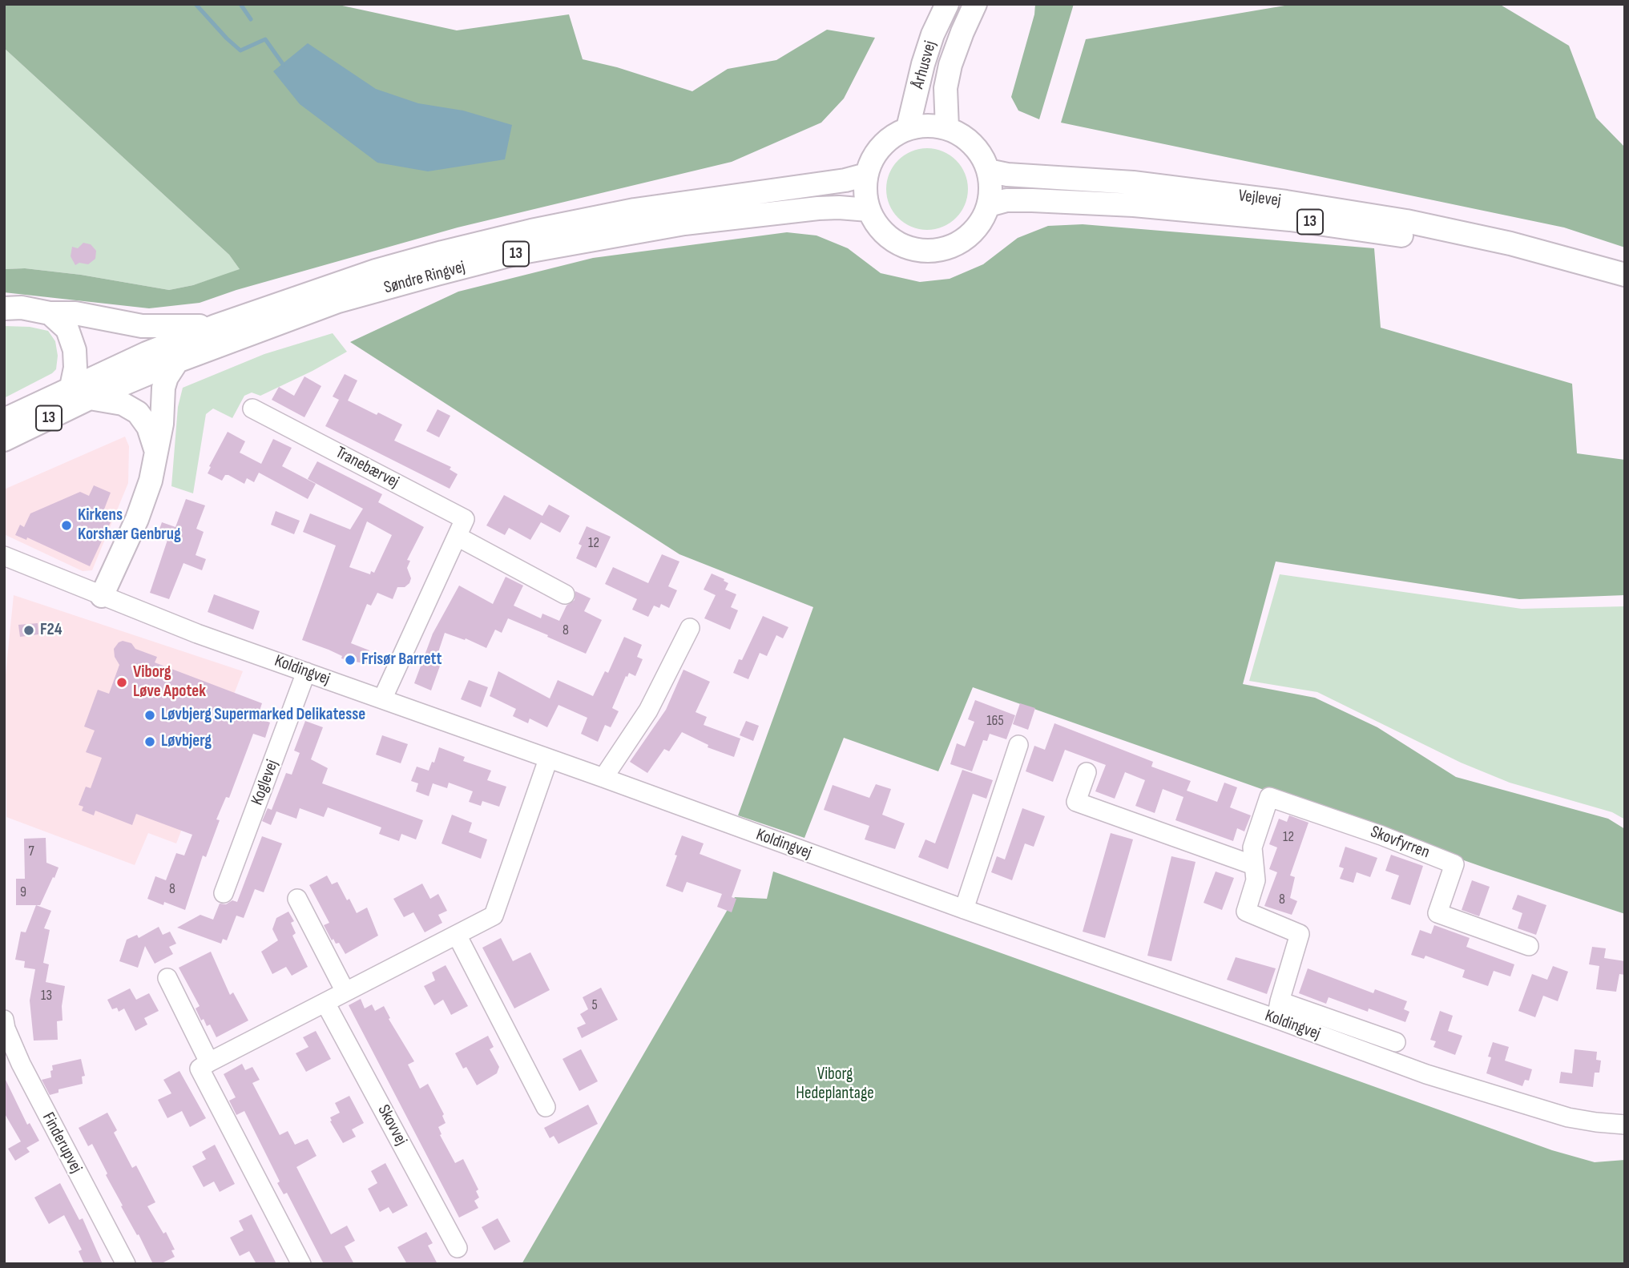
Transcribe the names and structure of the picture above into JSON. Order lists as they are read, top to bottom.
{
  "streets": {
    "main road": [
      "Århusvej",
      "Vejlevej",
      "13",
      "Søndre Ringvej"
    ],
    "street": [
      "Tranebærvej",
      "Koldingvej",
      "Koglevej",
      "Skovfyrren",
      "Skovvej",
      "Finderupvej"
    ]
  },
  "crossings": [
    ["Århusvej", "Vejlevej"],
    ["Århusvej", "Søndre Ringvej"],
    ["Vejlevej", "Søndre Ringvej"],
    ["Tranebærvej", "Koldingvej"],
    ["Koldingvej", "Koglevej"],
    ["Koldingvej", "Skovfyrren"]
  ],
  "parks": ["Viborg Hedeplantage"],
  "places": [
    "Kirkens Korshær Genbrug",
    "F24",
    "Frisør Barrett",
    "Viborg Løve Apotek",
    "Løvbjerg Supermarked Delikatesse",
    "Løvbjerg"
  ],
  "house_numbers": [
    "12",
    "8",
    "165",
    "12",
    "7",
    "8",
    "9",
    "8",
    "13",
    "5"
  ]
}
